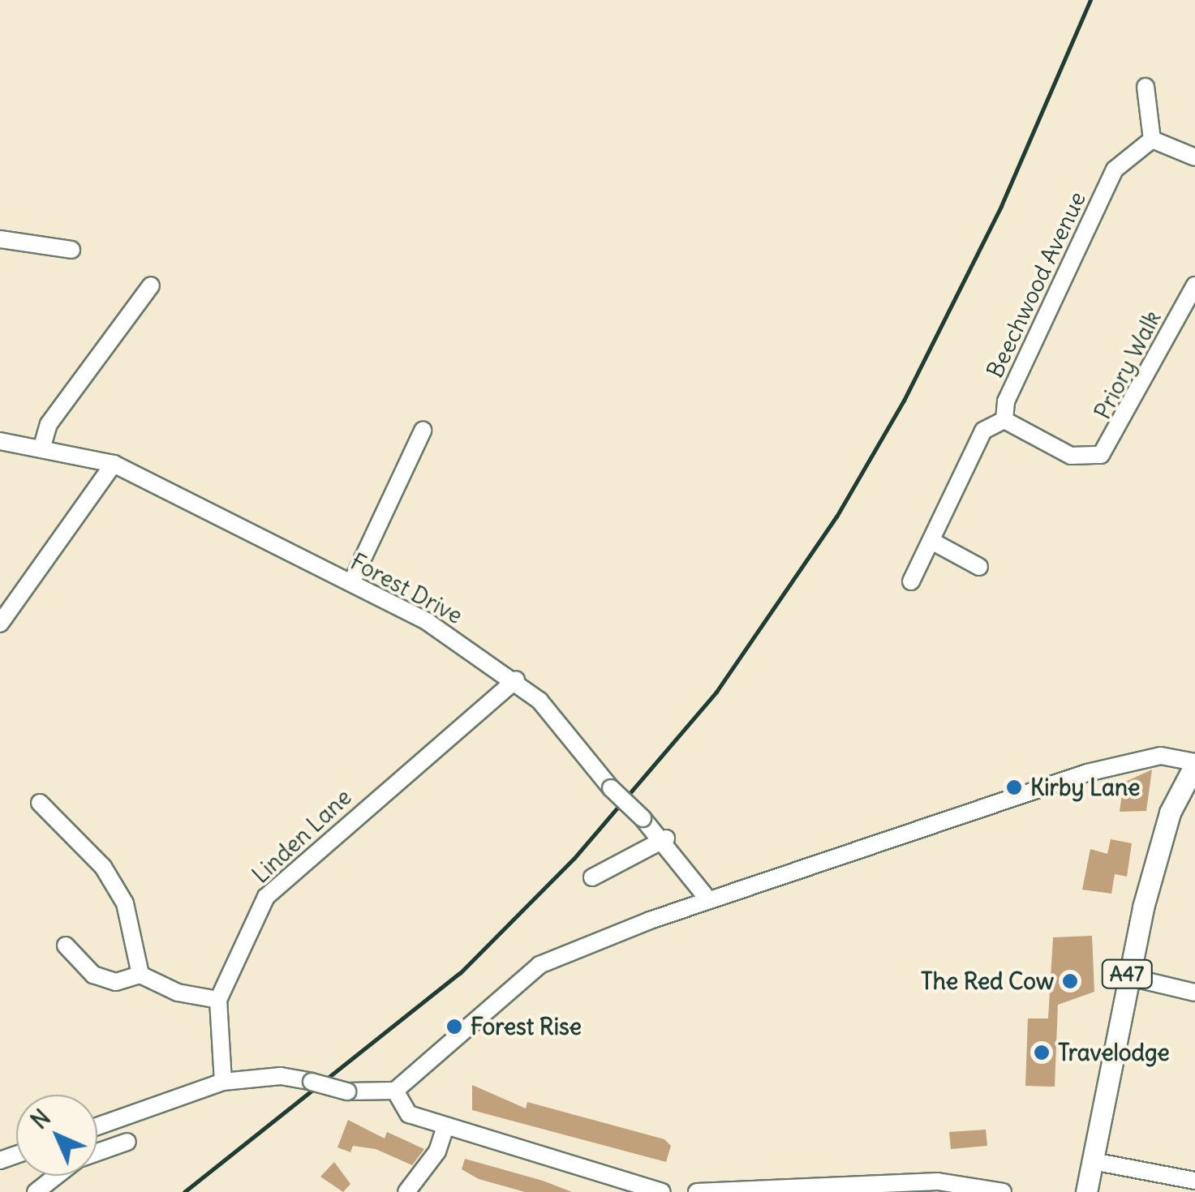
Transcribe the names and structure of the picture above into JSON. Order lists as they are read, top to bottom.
{
  "streets": {
    "main road": ["A47"],
    "street": [
      "Beechwood Avenue",
      "Priory Walk",
      "Forest Drive",
      "Linden Lane"
    ]
  },
  "crossings": [
    ["Beechwood Avenue", "Priory Walk"],
    ["Forest Drive", "Linden Lane"]
  ],
  "places": [
    "Kirby Lane",
    "The Red Cow",
    "Forest Rise",
    "Travelodge"
  ],
  "north": "top left"
}
